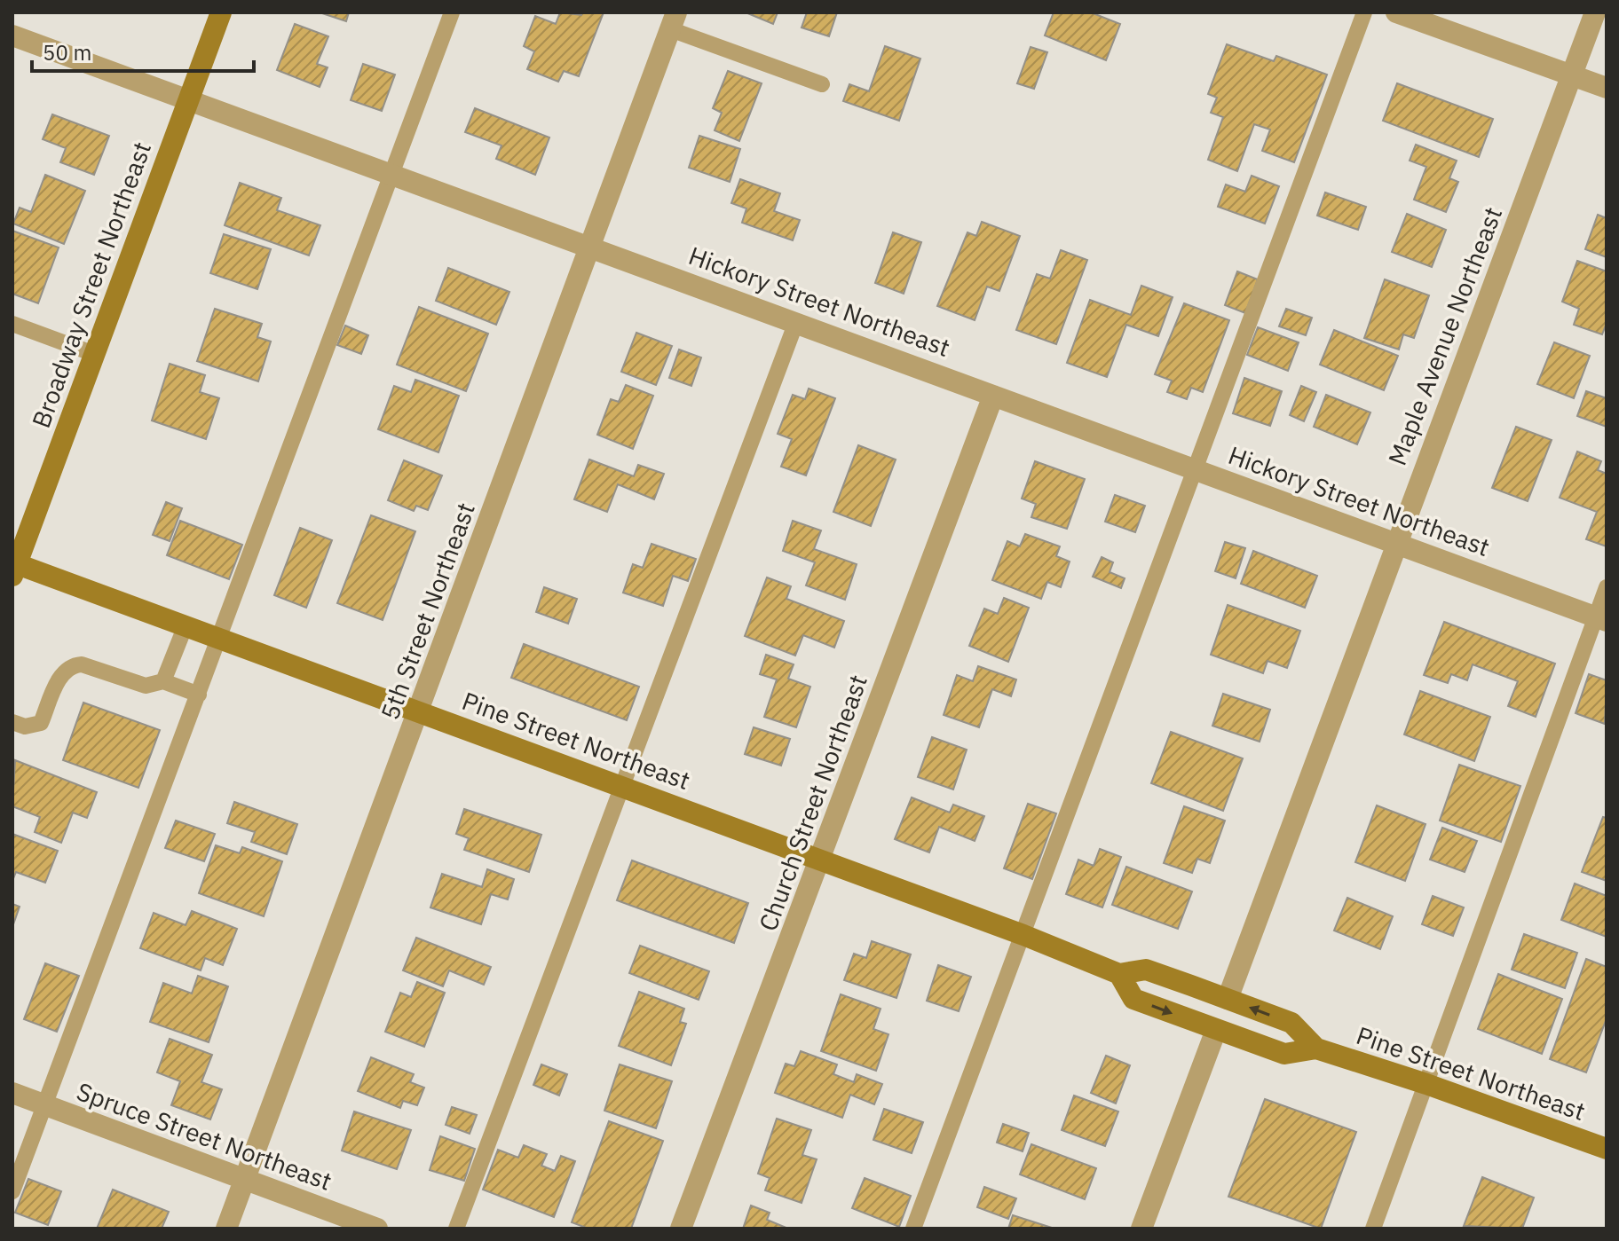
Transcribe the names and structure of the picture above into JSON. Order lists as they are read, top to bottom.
{
  "streets": {
    "main road": ["Broadway Street Northeast", "Pine Street Northeast"],
    "street": [
      "Hickory Street Northeast",
      "Maple Avenue Northeast",
      "5th Street Northeast",
      "Church Street Northeast",
      "Spruce Street Northeast"
    ]
  },
  "crossings": [
    ["Broadway Street Northeast", "Hickory Street Northeast"],
    ["Broadway Street Northeast", "Pine Street Northeast"],
    ["Hickory Street Northeast", "Maple Avenue Northeast"],
    ["Hickory Street Northeast", "5th Street Northeast"],
    ["Hickory Street Northeast", "Church Street Northeast"],
    ["Maple Avenue Northeast", "Pine Street Northeast"],
    ["5th Street Northeast", "Pine Street Northeast"],
    ["5th Street Northeast", "Spruce Street Northeast"],
    ["Pine Street Northeast", "Church Street Northeast"]
  ],
  "scale_bar": "50 m"
}
